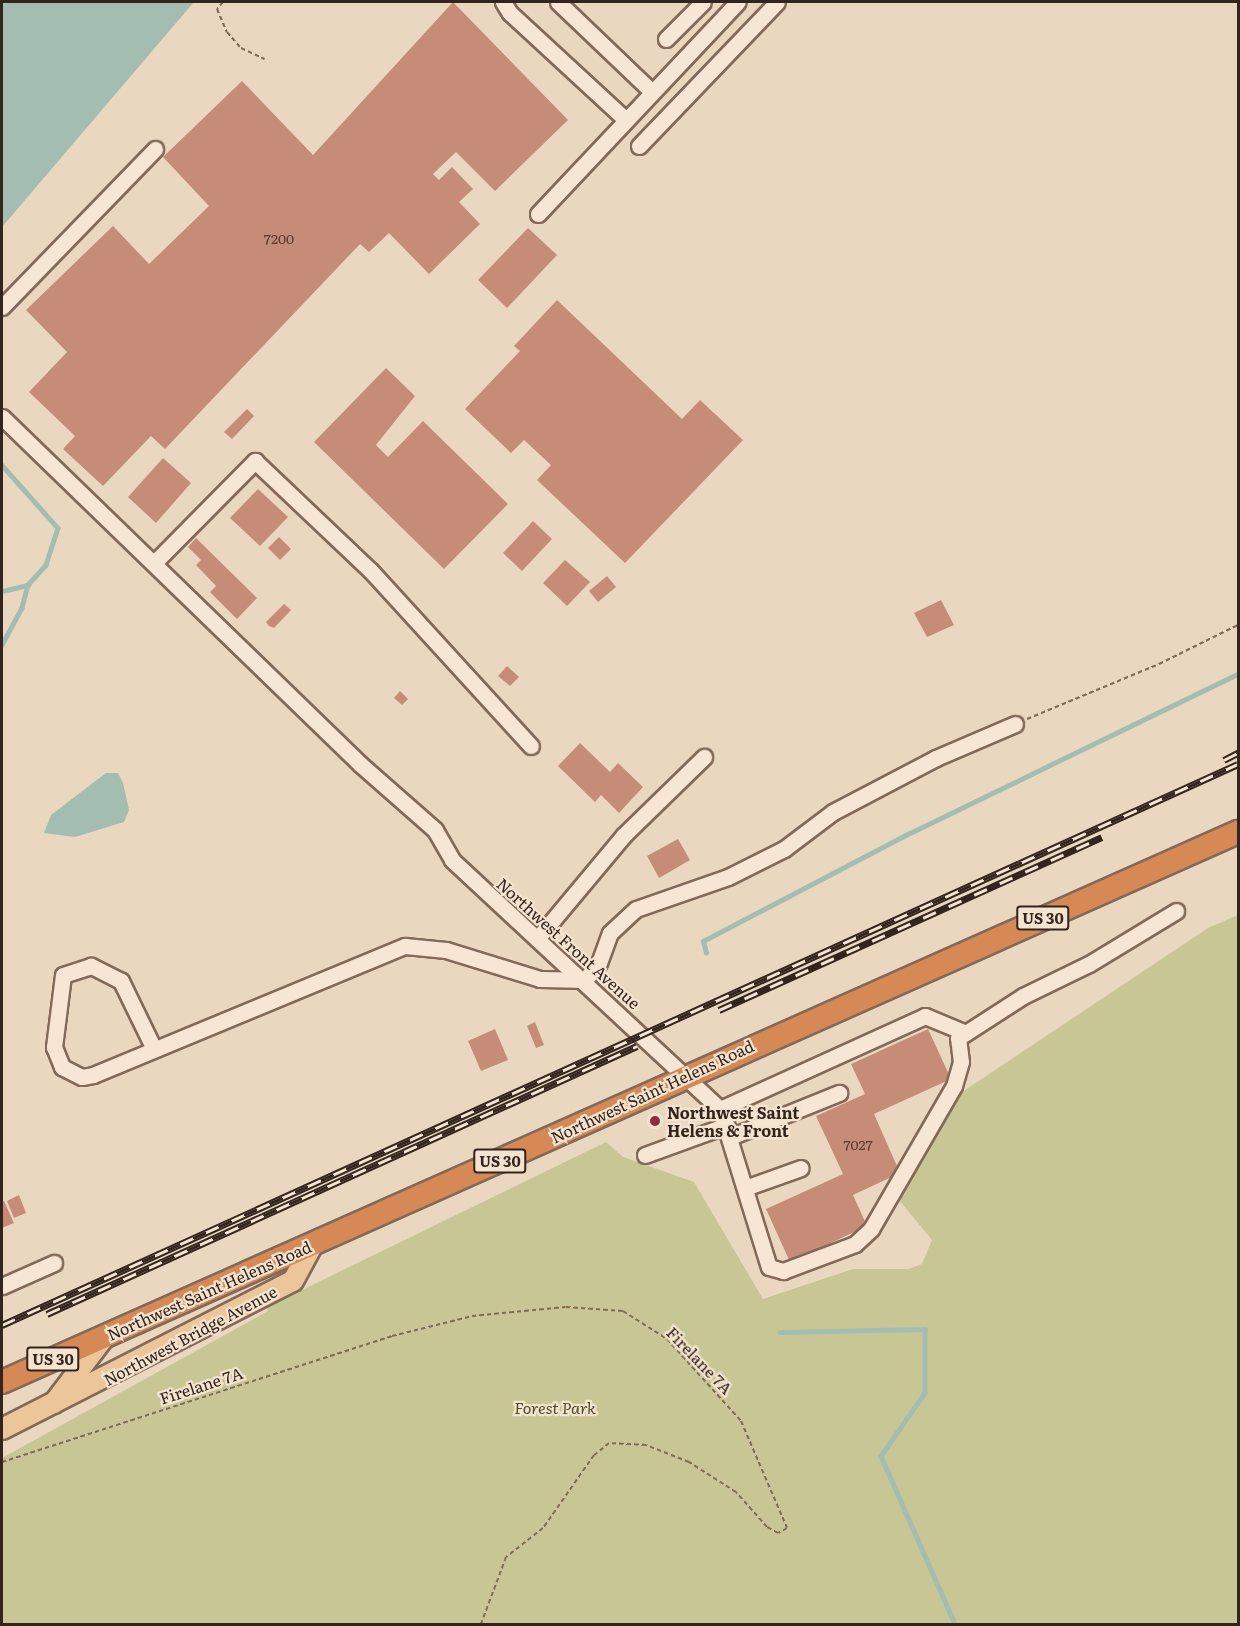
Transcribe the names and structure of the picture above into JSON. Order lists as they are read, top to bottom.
{
  "streets": {
    "highway": ["US 30", "Northwest Saint Helens Road"],
    "main road": ["Northwest Bridge Avenue"],
    "lane": ["Northwest Front Avenue"],
    "path": ["Firelane 7A"]
  },
  "crossings": [
    ["Northwest Front Avenue", "Northwest Saint Helens Road"],
    ["Northwest Saint Helens Road", "Northwest Bridge Avenue"]
  ],
  "parks": ["Forest Park"],
  "places": ["Northwest Saint Helens & Front"],
  "house_numbers": ["7200", "7027"]
}
